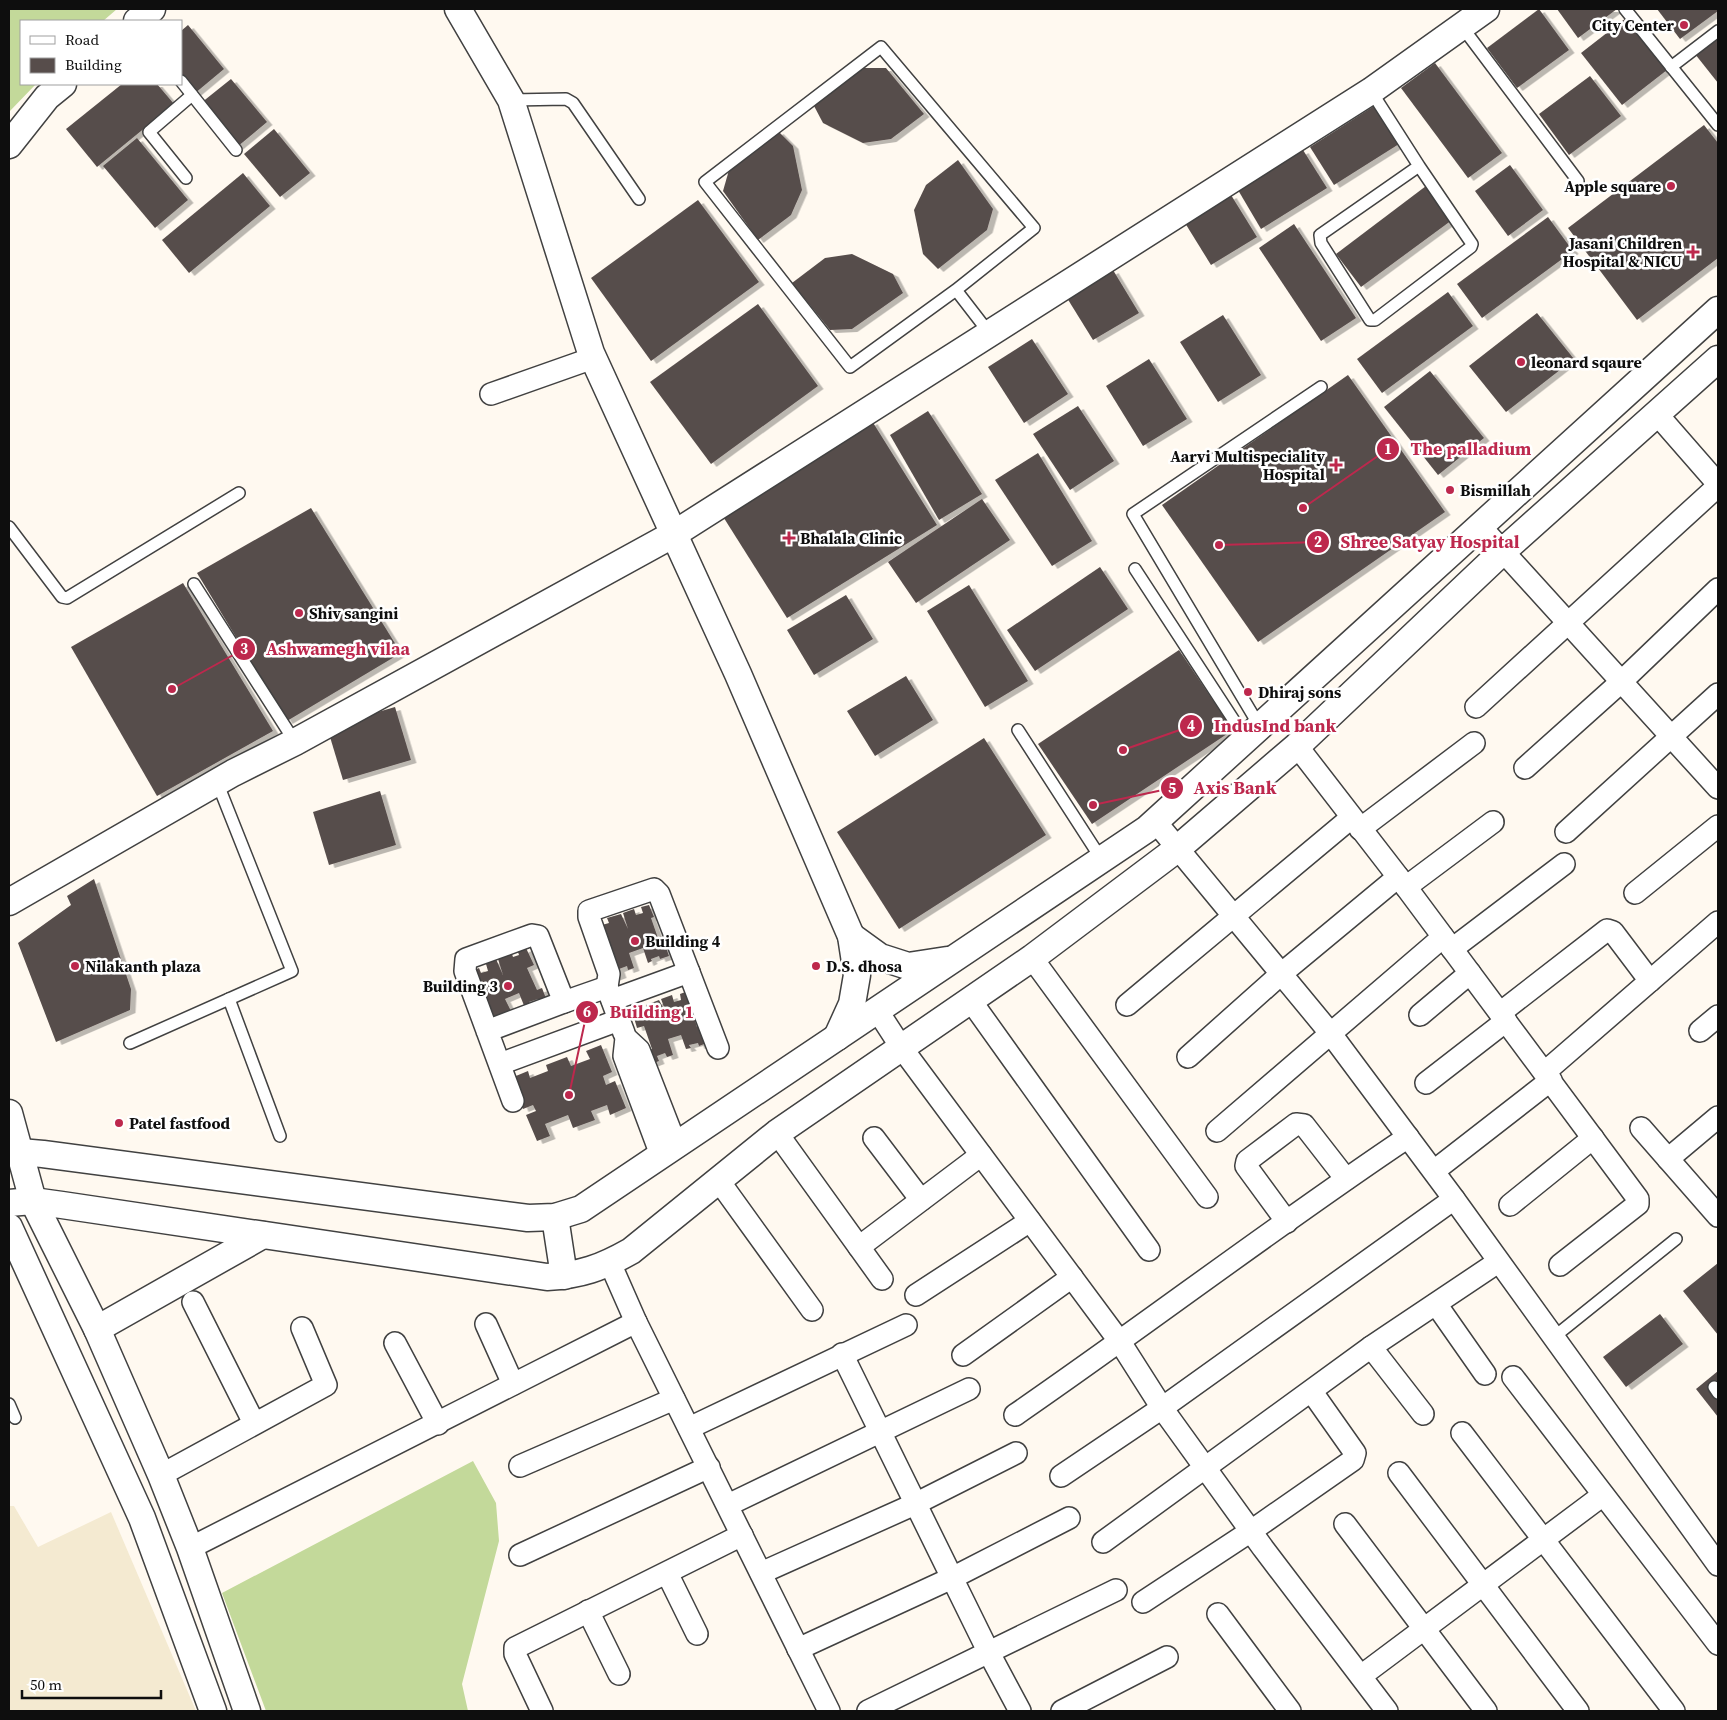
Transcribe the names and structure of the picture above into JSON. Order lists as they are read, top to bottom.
{
  "places": {
    "other": [
      "City Center",
      "Apple square",
      "leonard sqaure",
      "Bismillah",
      "The palladium",
      "Shree Satyay Hospital",
      "Shiv sangini",
      "Ashwamegh vilaa",
      "Dhiraj sons",
      "IndusInd bank",
      "Axis Bank",
      "Building 4",
      "Nilakanth plaza",
      "D.S. dhosa",
      "Building 3",
      "Building 1",
      "Patel fastfood"
    ],
    "health": ["Jasani Children Hospital & NICU", "Aarvi Multispeciality Hospital", "Bhalala Clinic"]
  },
  "legend": ["Road", "Building"],
  "scale_bar": "50 m"
}
